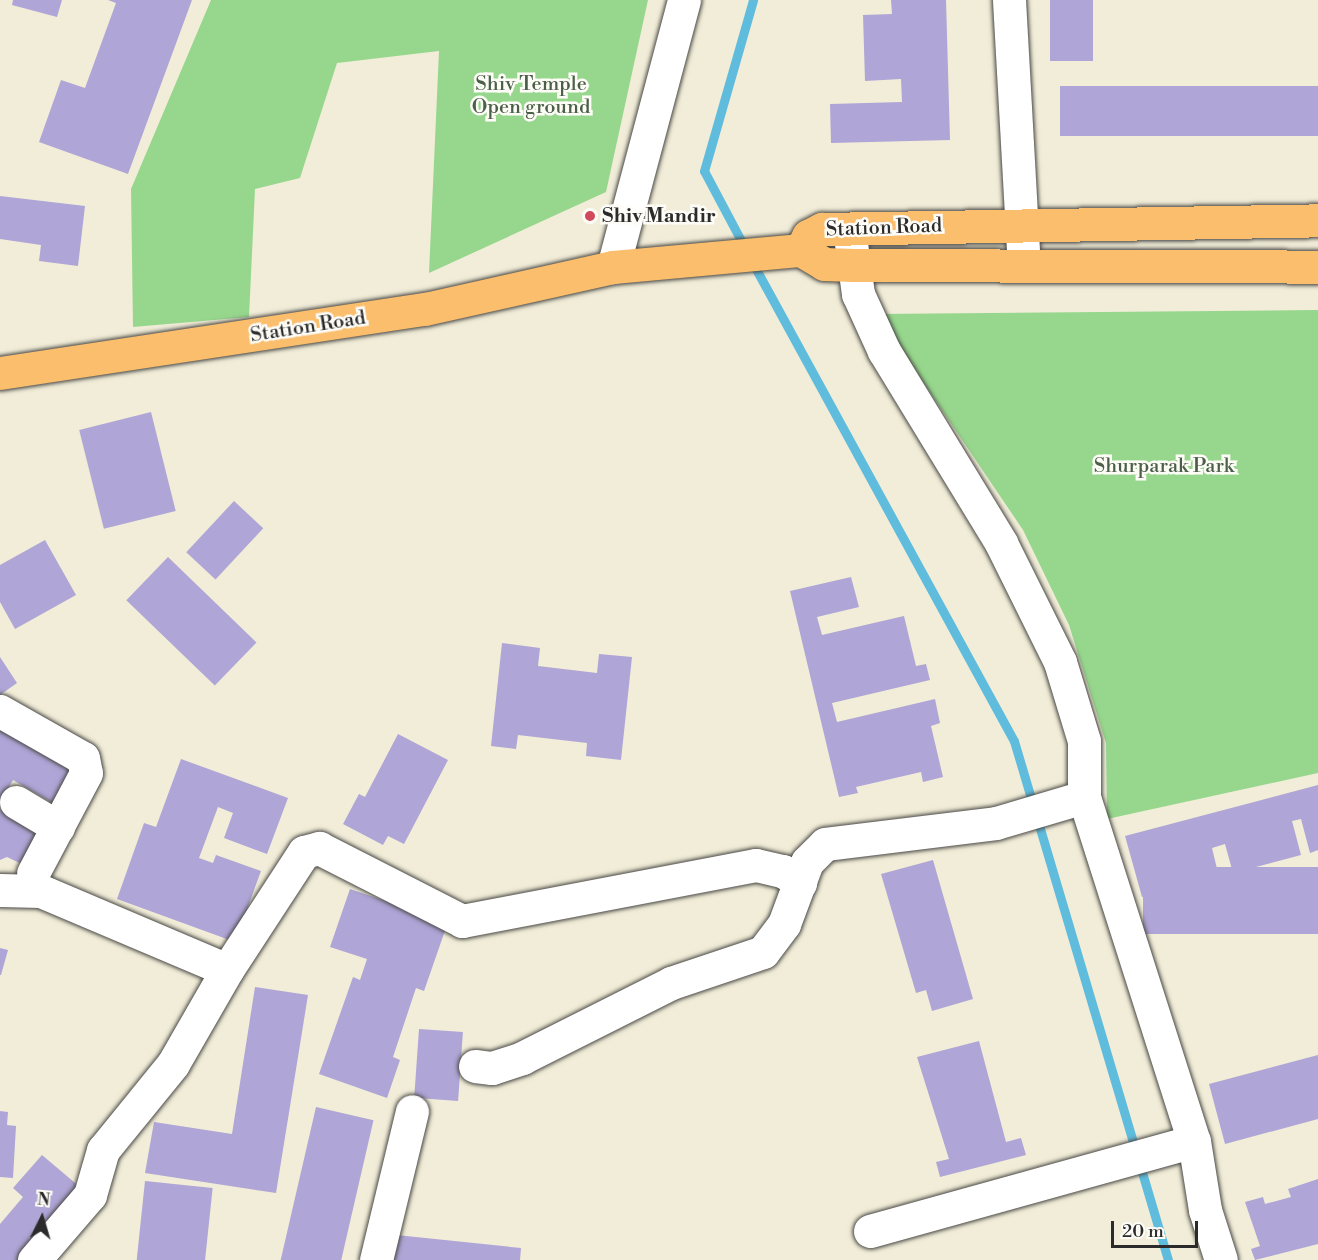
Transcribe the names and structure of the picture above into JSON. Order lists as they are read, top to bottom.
{
  "streets": {
    "main road": ["Station Road"]
  },
  "parks": ["Shiv Temple Open ground", "Shurparak Park"],
  "places": ["Shiv Mandir"],
  "scale_bar": "20 m",
  "north": "top"
}
